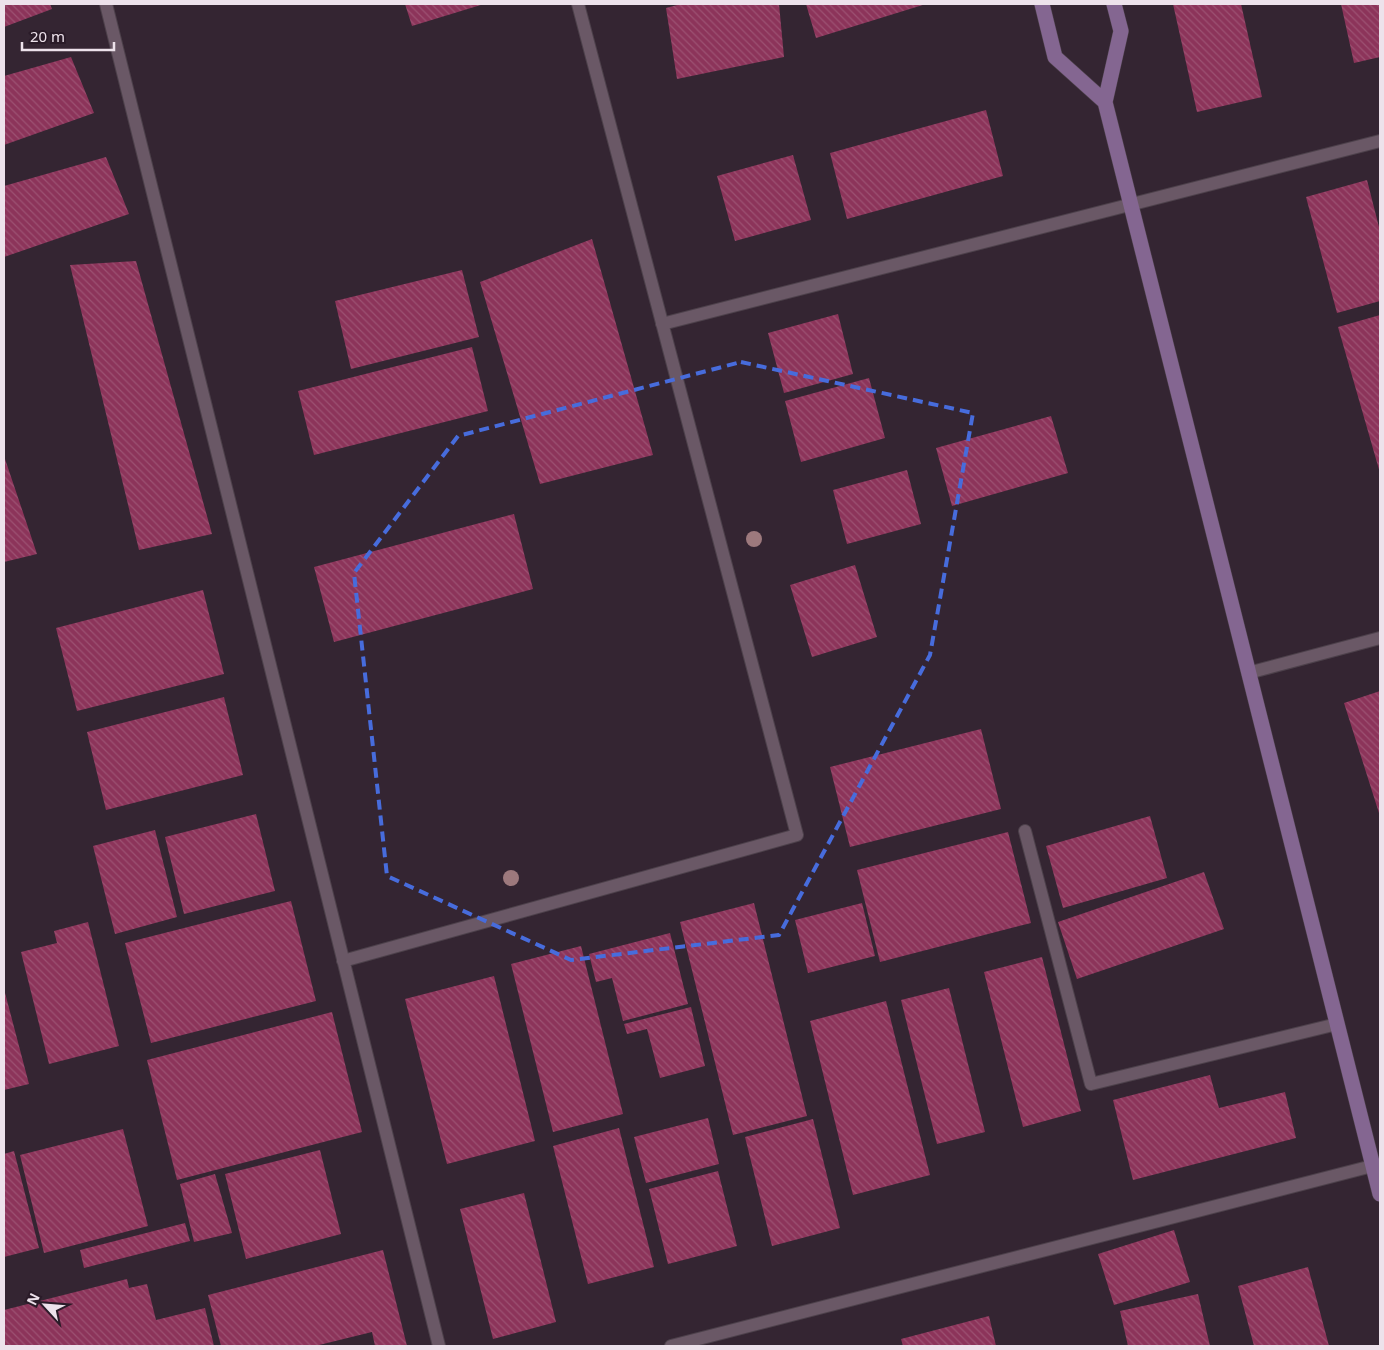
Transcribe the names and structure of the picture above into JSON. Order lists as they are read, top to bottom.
{
  "scale_bar": "20 m",
  "north": "top left"
}
